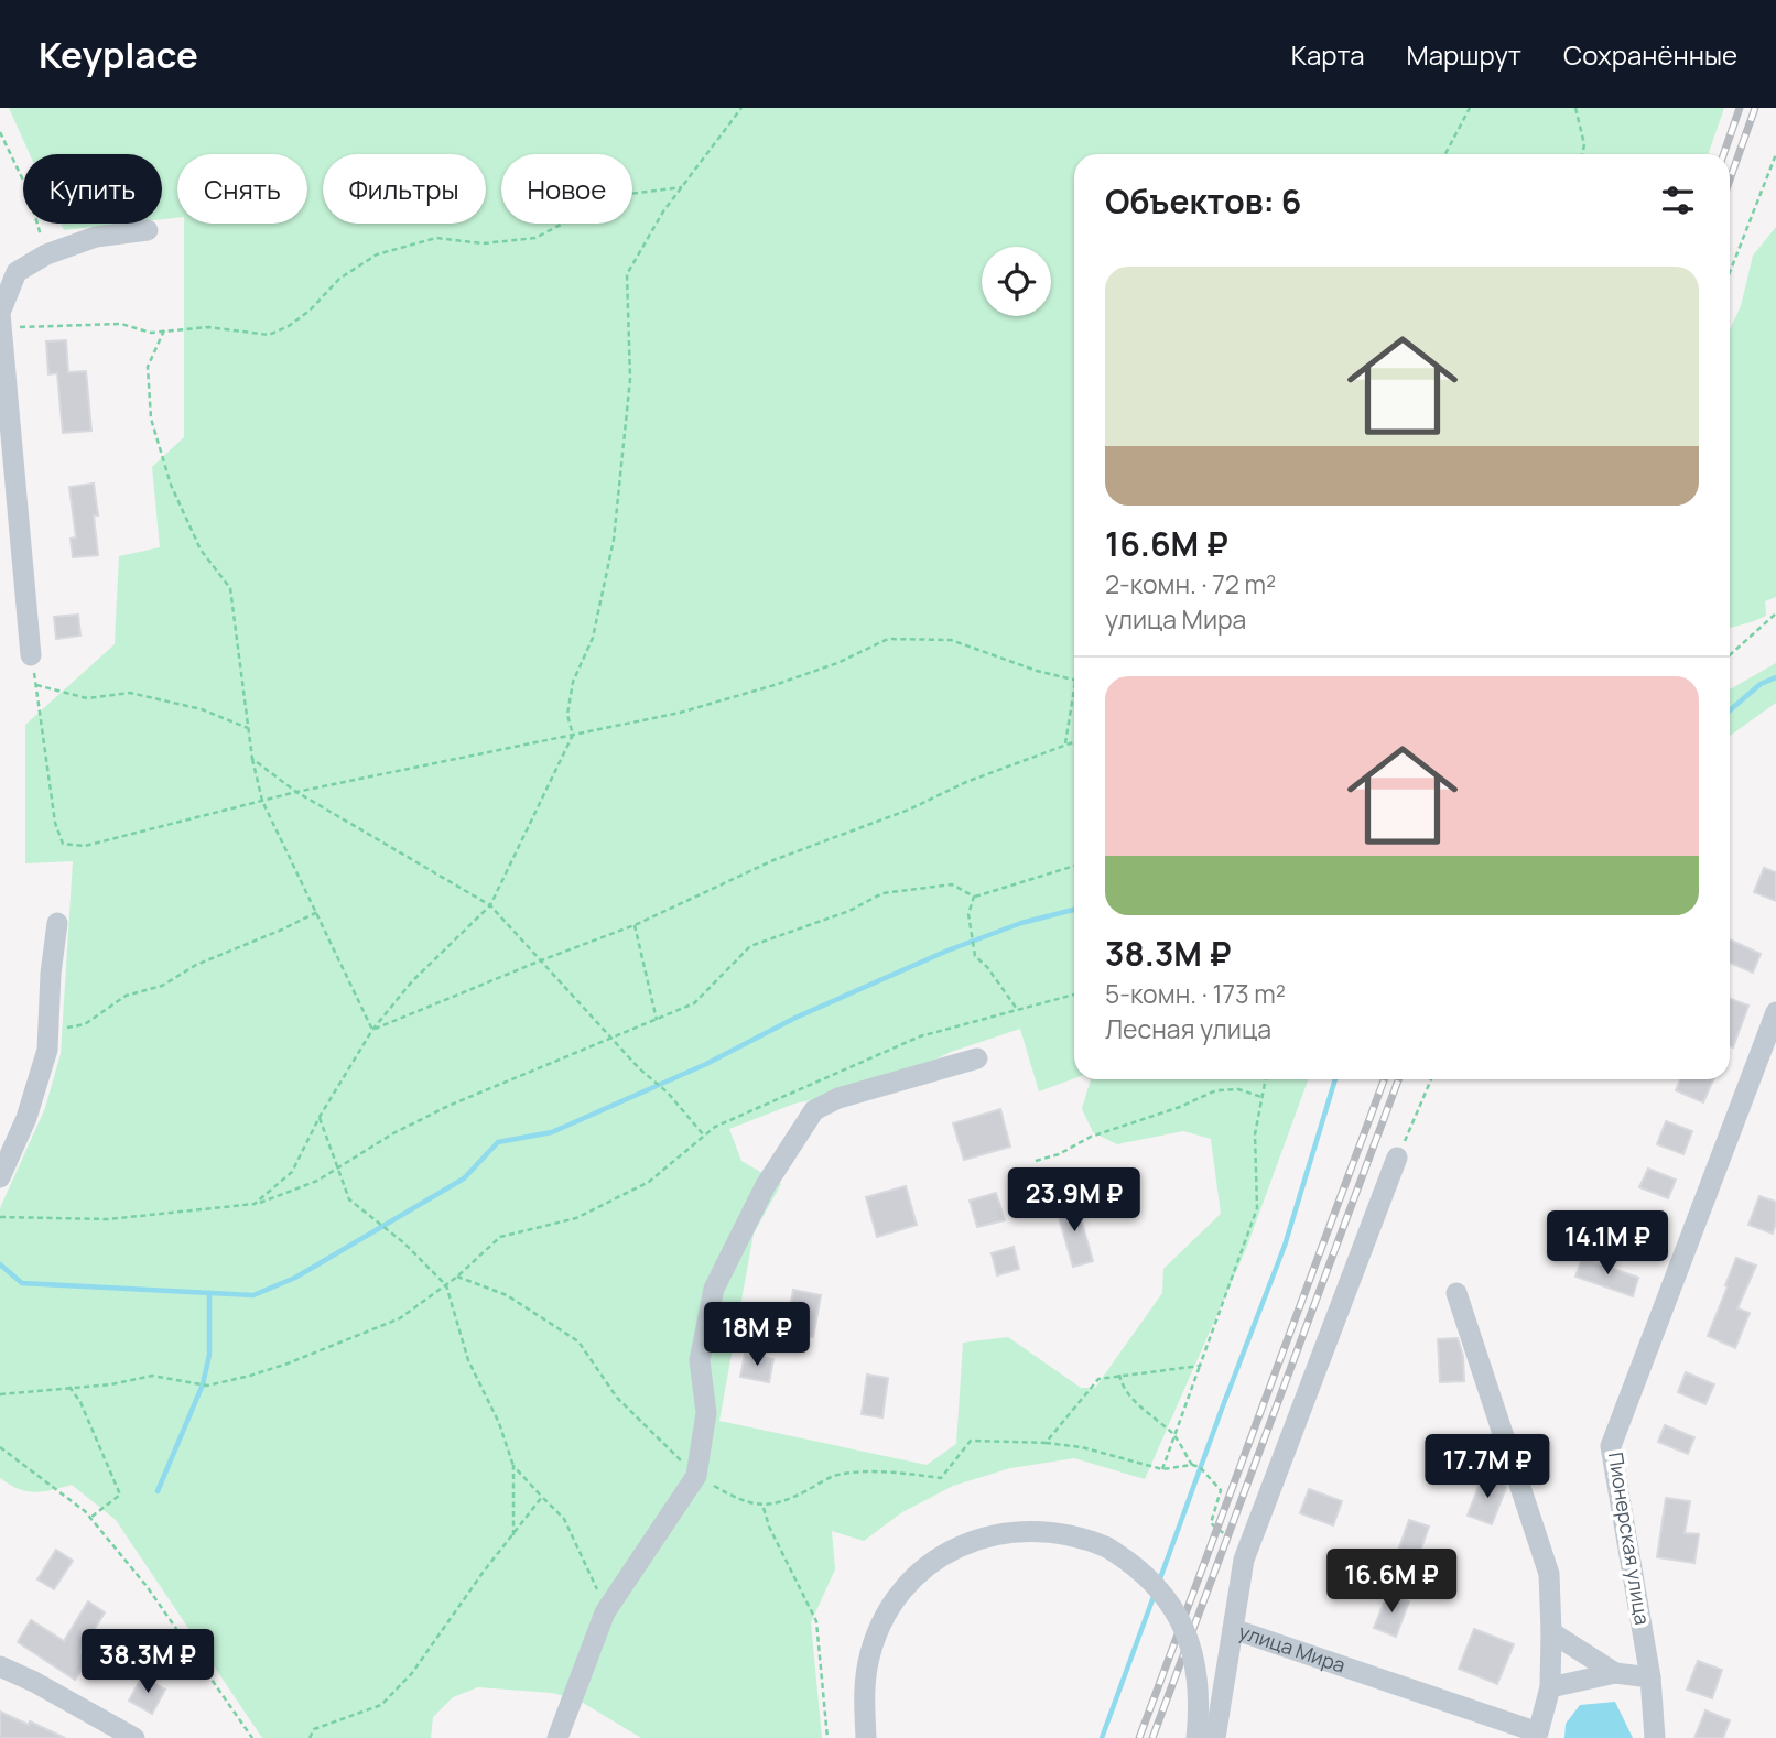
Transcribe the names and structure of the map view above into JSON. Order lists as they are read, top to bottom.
{
  "streets": {
    "street": ["Пионерская улица", "улица Мира"]
  },
  "page": {
    "header": "Keyplace",
    "nav": ["Карта", "Маршрут", "Сохранённые"],
    "chip": [
      "Купить",
      "Снять",
      "Фильтры",
      "Новое"
    ],
    "heading": "Объектов: 6",
    "list": [
      {
        "name": "16.6M ₽",
        "note": "2-комн. · 72 m² · улица Мира"
      },
      {
        "name": "38.3M ₽",
        "note": "5-комн. · 173 m² · Лесная улица"
      }
    ],
    "price": [
      "23.9M ₽",
      "14.1M ₽",
      "18M ₽",
      "17.7M ₽",
      "16.6M ₽",
      "38.3M ₽"
    ]
  }
}
